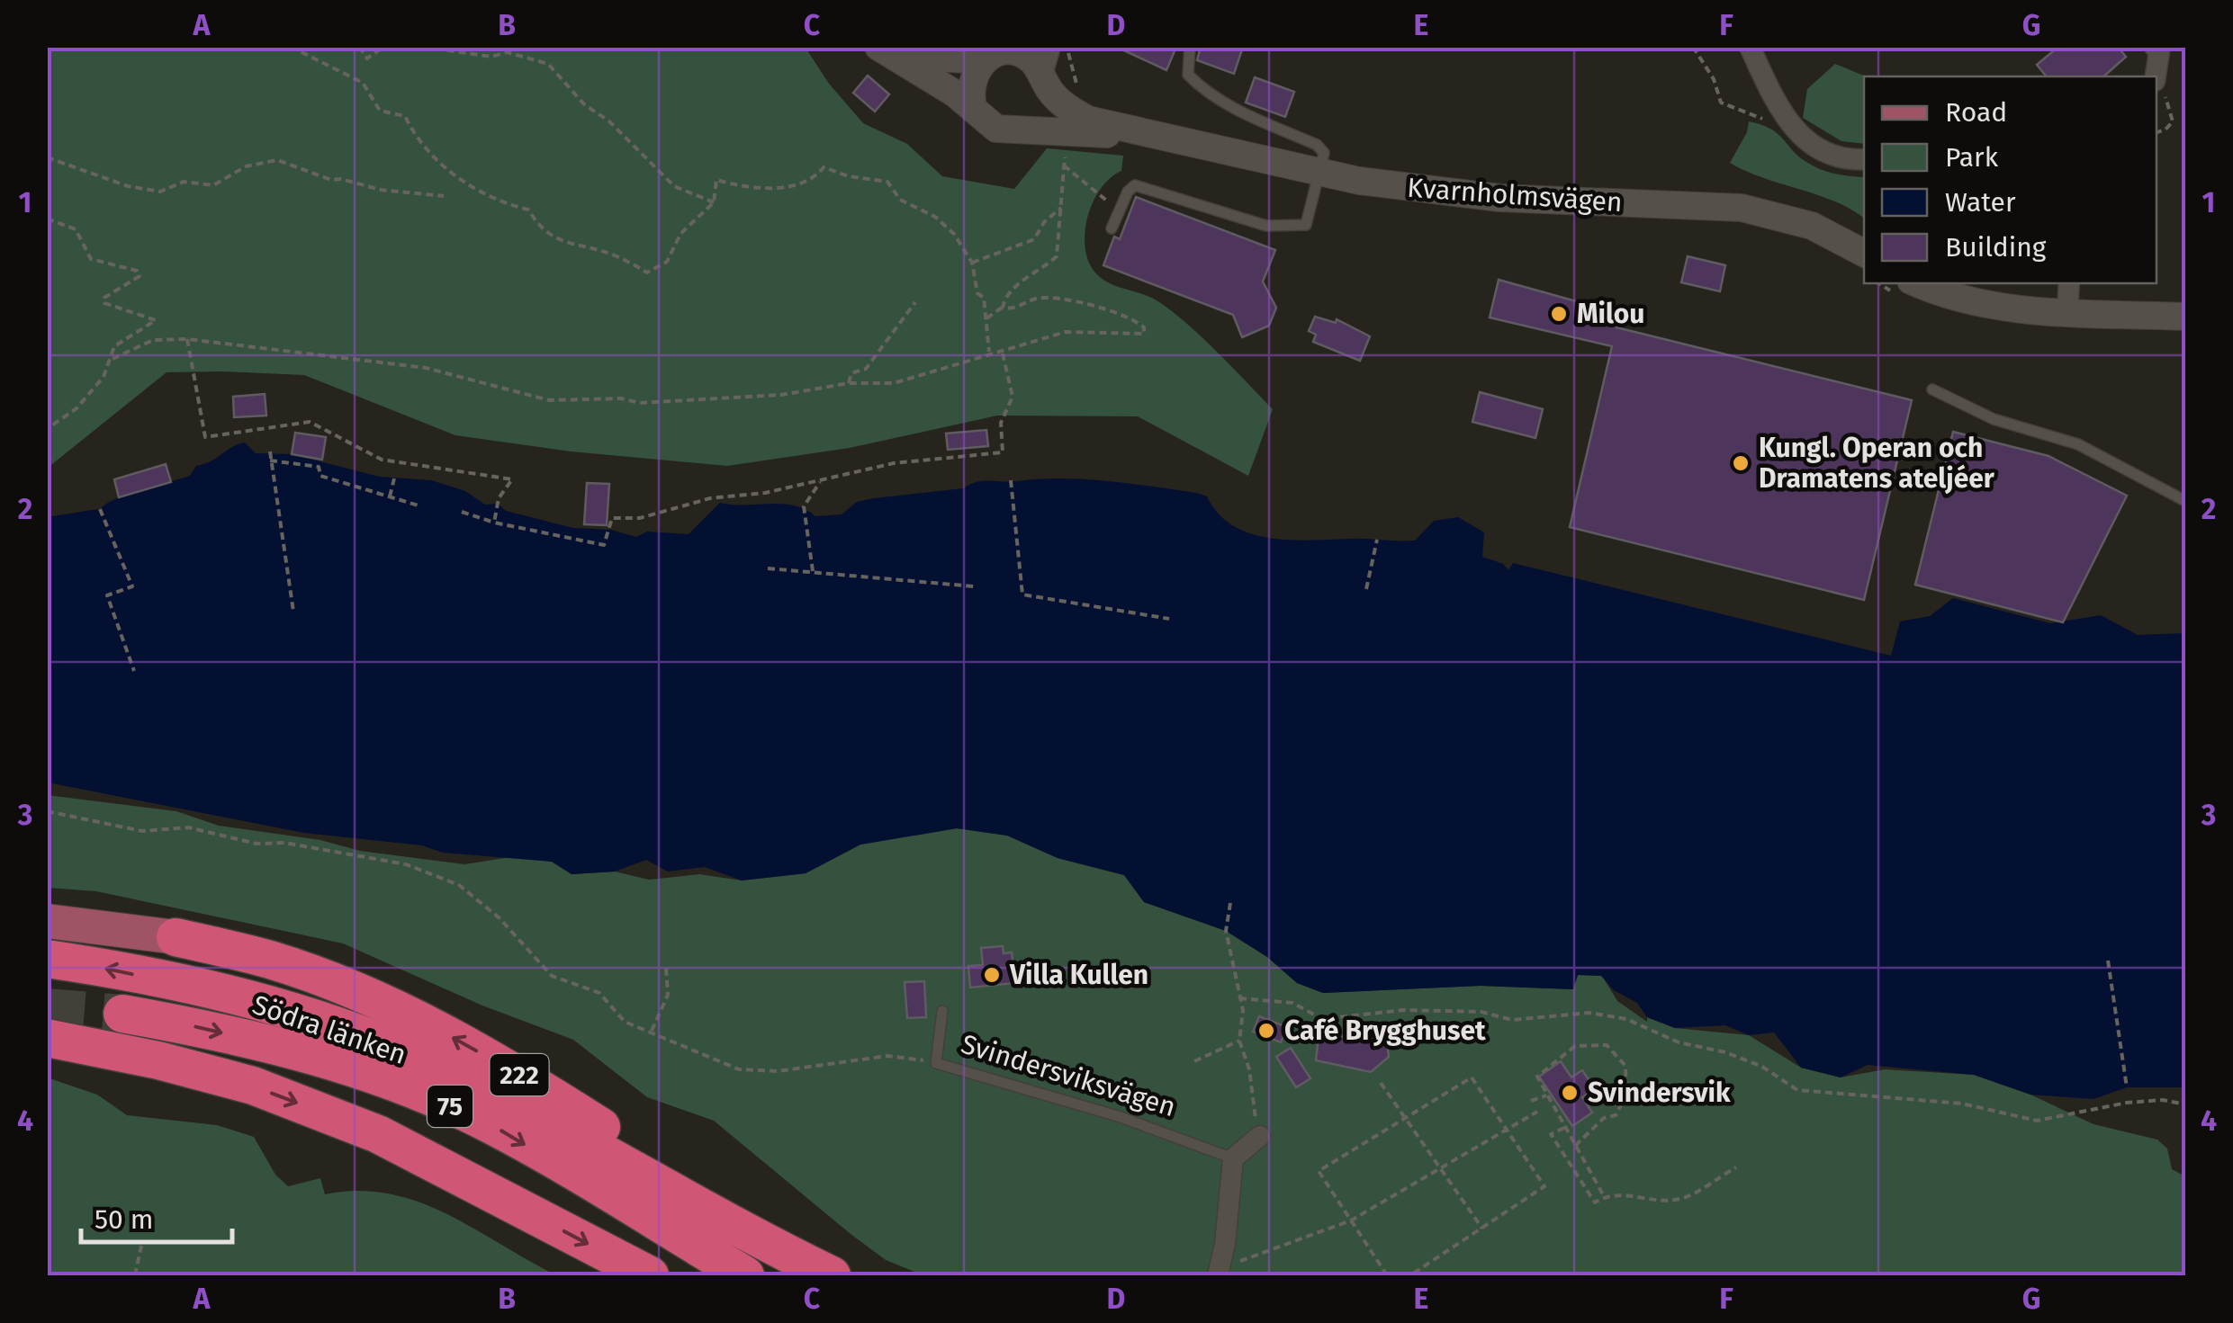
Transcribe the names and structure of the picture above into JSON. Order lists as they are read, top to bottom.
{
  "streets": {
    "highway": ["Södra länken", "222", "75"],
    "street": ["Kvarnholmsvägen"],
    "lane": ["Svindersviksvägen"]
  },
  "crossings": [
    ["Södra länken", "222"]
  ],
  "places": [
    "Milou",
    "Kungl. Operan och Dramatens ateljéer",
    "Villa Kullen",
    "Café Brygghuset",
    "Svindersvik"
  ],
  "legend": [
    "Road",
    "Park",
    "Water",
    "Building"
  ],
  "scale_bar": "50 m",
  "grid": {
    "columns": [
      "A",
      "B",
      "C",
      "D",
      "E",
      "F",
      "G"
    ],
    "rows": [
      "1",
      "2",
      "3",
      "4"
    ]
  }
}
